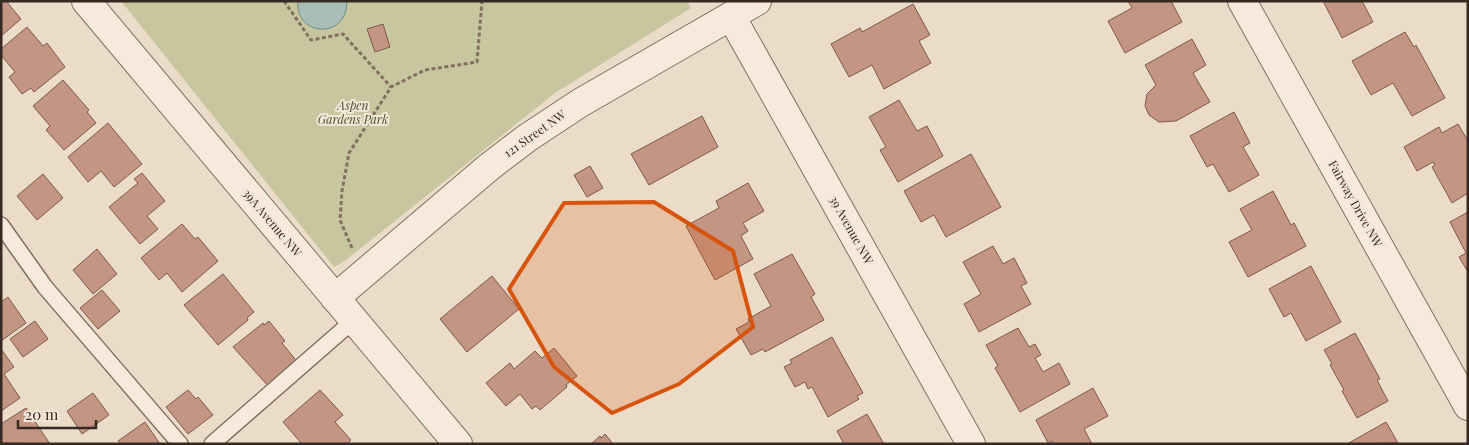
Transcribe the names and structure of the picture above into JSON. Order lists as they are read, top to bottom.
{
  "streets": {
    "street": [
      "121 Street NW",
      "Fairway Drive NW",
      "39A Avenue NW",
      "39 Avenue NW"
    ]
  },
  "crossings": [
    ["121 Street NW", "39A Avenue NW"],
    ["121 Street NW", "39 Avenue NW"]
  ],
  "parks": ["Aspen Gardens Park"],
  "scale_bar": "20 m"
}
